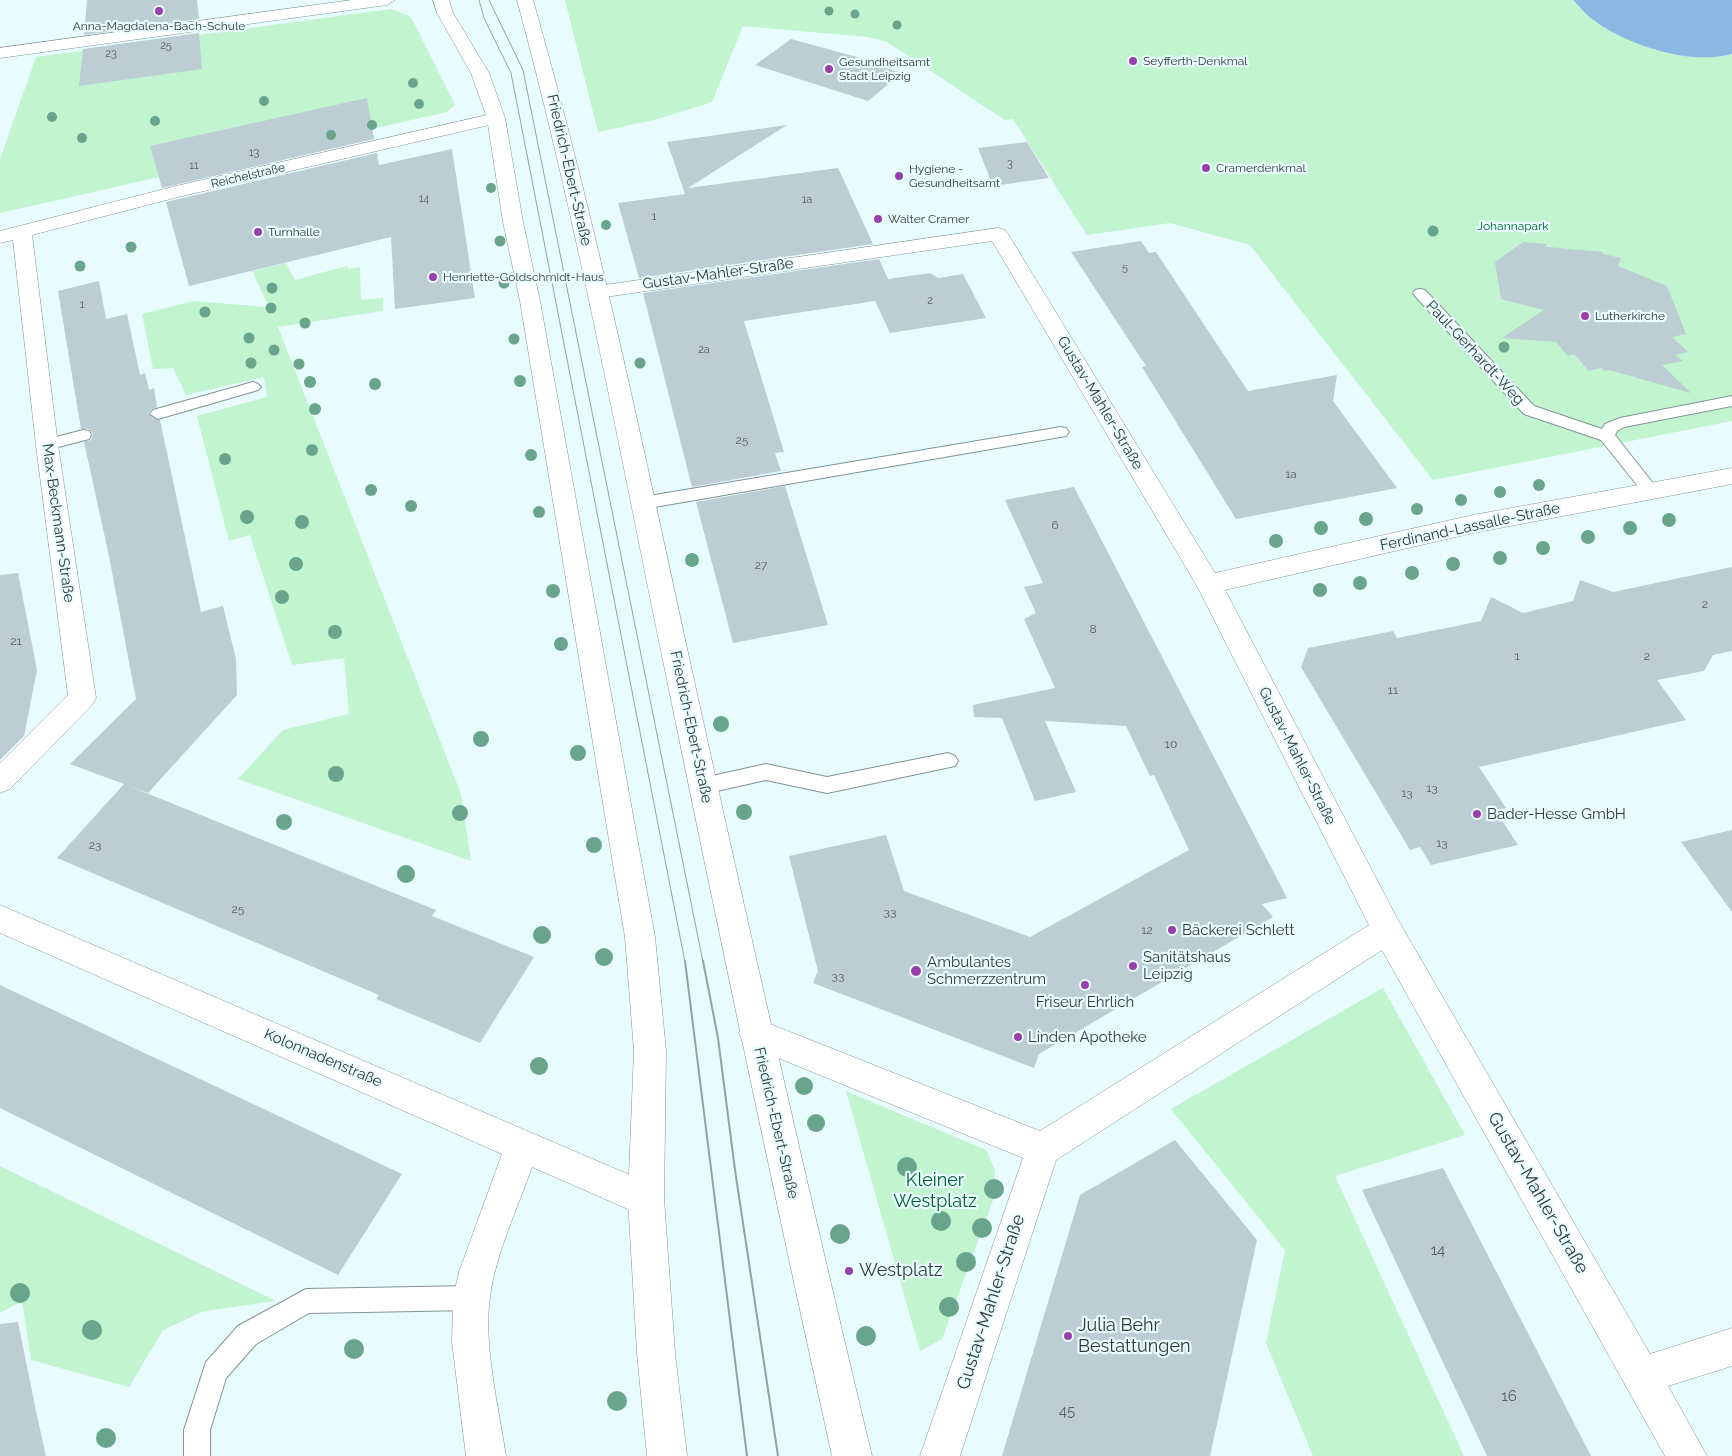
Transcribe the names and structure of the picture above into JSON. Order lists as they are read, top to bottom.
{
  "streets": {
    "street": [
      "Friedrich-Ebert-Straße",
      "Reichelstraße",
      "Gustav-Mahler-Straße",
      "Max-Beckmann-Straße",
      "Ferdinand-Lassalle-Straße",
      "Kolonnadenstraße"
    ],
    "lane": ["Paul-Gerhardt-Weg"]
  },
  "crossings": [
    ["Friedrich-Ebert-Straße", "Gustav-Mahler-Straße"],
    ["Reichelstraße", "Max-Beckmann-Straße"],
    ["Gustav-Mahler-Straße", "Ferdinand-Lassalle-Straße"]
  ],
  "parks": ["Johannapark", "Kleiner Westplatz"],
  "places": [
    "Anna-Magdalena-Bach-Schule",
    "Seyfferth-Denkmal",
    "Gesundheitsamt Stadt Leipzig",
    "Cramerdenkmal",
    "Hygiene - Gesundheitsamt",
    "Walter Cramer",
    "Turnhalle",
    "Henriette-Goldschmidt-Haus",
    "Lutherkirche",
    "Bader-Hesse GmbH",
    "Bäckerei Schlett",
    "Sanitätshaus Leipzig",
    "Ambulantes Schmerzzentrum",
    "Friseur Ehrlich",
    "Linden Apotheke",
    "Westplatz",
    "Julia Behr Bestattungen"
  ],
  "house_numbers": [
    "25",
    "23",
    "13",
    "3",
    "11",
    "14",
    "1a",
    "1",
    "5",
    "2",
    "1",
    "2a",
    "25",
    "1a",
    "6",
    "27",
    "2",
    "8",
    "21",
    "1",
    "2",
    "11",
    "10",
    "13",
    "13",
    "13",
    "23",
    "25",
    "33",
    "12",
    "33",
    "14",
    "16",
    "45"
  ]
}
